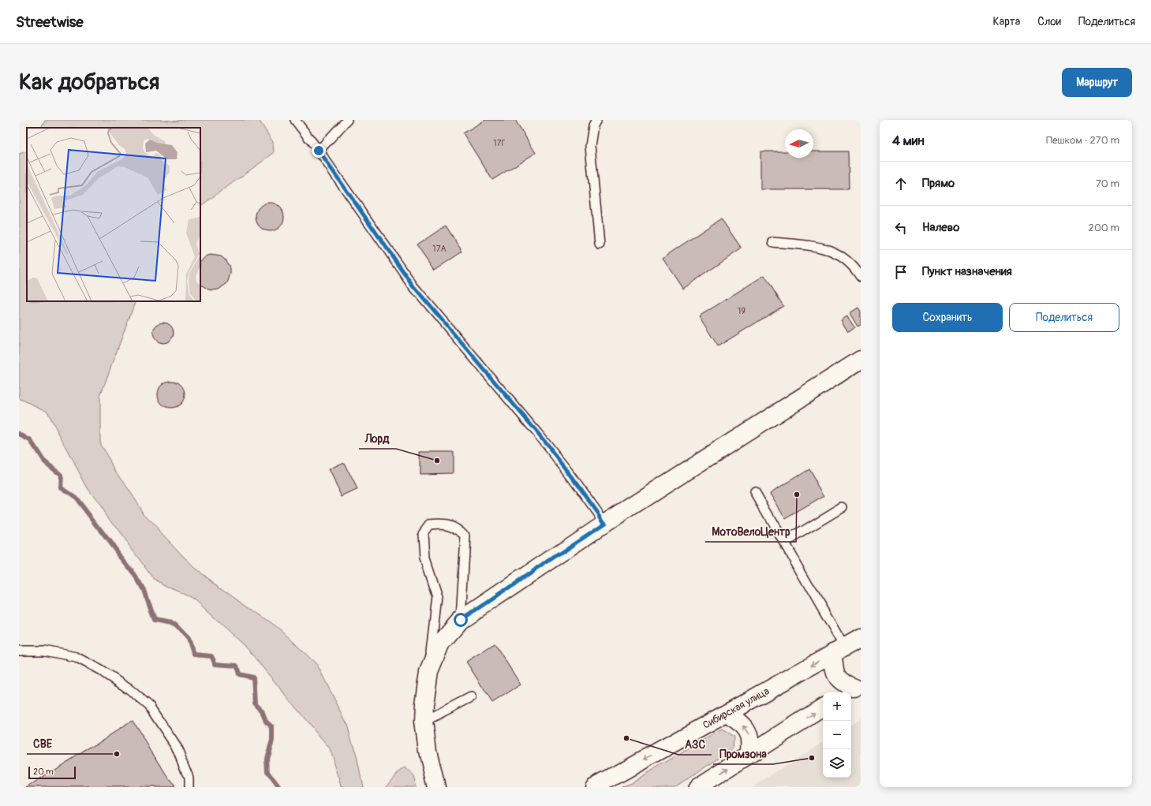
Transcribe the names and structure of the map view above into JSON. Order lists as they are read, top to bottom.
{
  "streets": {
    "street": ["Сибирская улица"]
  },
  "places": [
    "Лорд",
    "МотоВелоЦентр",
    "АЗС",
    "СВЕ",
    "Промзона"
  ],
  "house_numbers": ["17Г", "17А", "19"],
  "scale_bar": "20 m",
  "north": "left",
  "page": {
    "header": "Streetwise",
    "nav": ["Карта", "Слои", "Поделиться"],
    "buttons": [
      "Маршрут",
      ["Сохранить", "Поделиться"]
    ],
    "title": "Как добраться",
    "heading": ["4 мин", "Пешком · 270 m"],
    "list": [
      ["Прямо", "70 m"],
      ["Налево", "200 m"],
      "Пункт назначения"
    ],
    "map_buttons": ["+", "−"],
    "scale": "20 m"
  }
}
